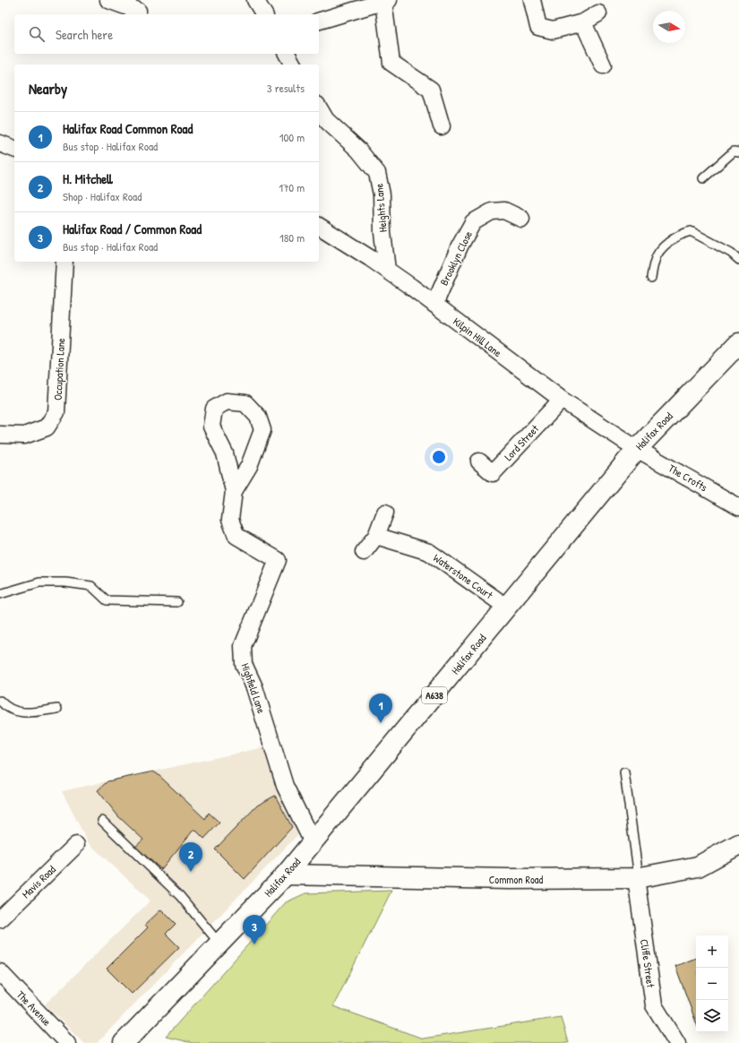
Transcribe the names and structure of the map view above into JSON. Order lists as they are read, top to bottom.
{
  "streets": {
    "main road": ["Halifax Road", "A638", "Common Road"],
    "street": [
      "Heights Lane",
      "Brooklyn Close",
      "Kilpin Hill Lane",
      "Occupation Lane",
      "Lord Street",
      "The Crofts",
      "Waterstone Court",
      "Highfield Lane",
      "Mavis Road",
      "Cliffe Street",
      "The Avenue"
    ]
  },
  "crossings": [
    ["Heights Lane", "Kilpin Hill Lane"],
    ["Brooklyn Close", "Kilpin Hill Lane"],
    ["Kilpin Hill Lane", "Halifax Road"],
    ["Kilpin Hill Lane", "Lord Street"],
    ["Kilpin Hill Lane", "The Crofts"],
    ["Halifax Road", "The Crofts"],
    ["Halifax Road", "Waterstone Court"],
    ["Halifax Road", "Highfield Lane"],
    ["Halifax Road", "Common Road"],
    ["Common Road", "Cliffe Street"]
  ],
  "north": "right",
  "page": {
    "search": "Search here",
    "heading": ["Nearby", "3 results"],
    "list": [
      {
        "mark": "1",
        "name": "Halifax Road Common Road",
        "note": "Bus stop · Halifax Road",
        "value": "100 m"
      },
      {
        "mark": "2",
        "name": "H. Mitchell",
        "note": "Shop · Halifax Road",
        "value": "170 m"
      },
      {
        "mark": "3",
        "name": "Halifax Road / Common Road",
        "note": "Bus stop · Halifax Road",
        "value": "180 m"
      }
    ],
    "pins": ["1", "2", "3"],
    "map_buttons": ["+", "−"]
  }
}
